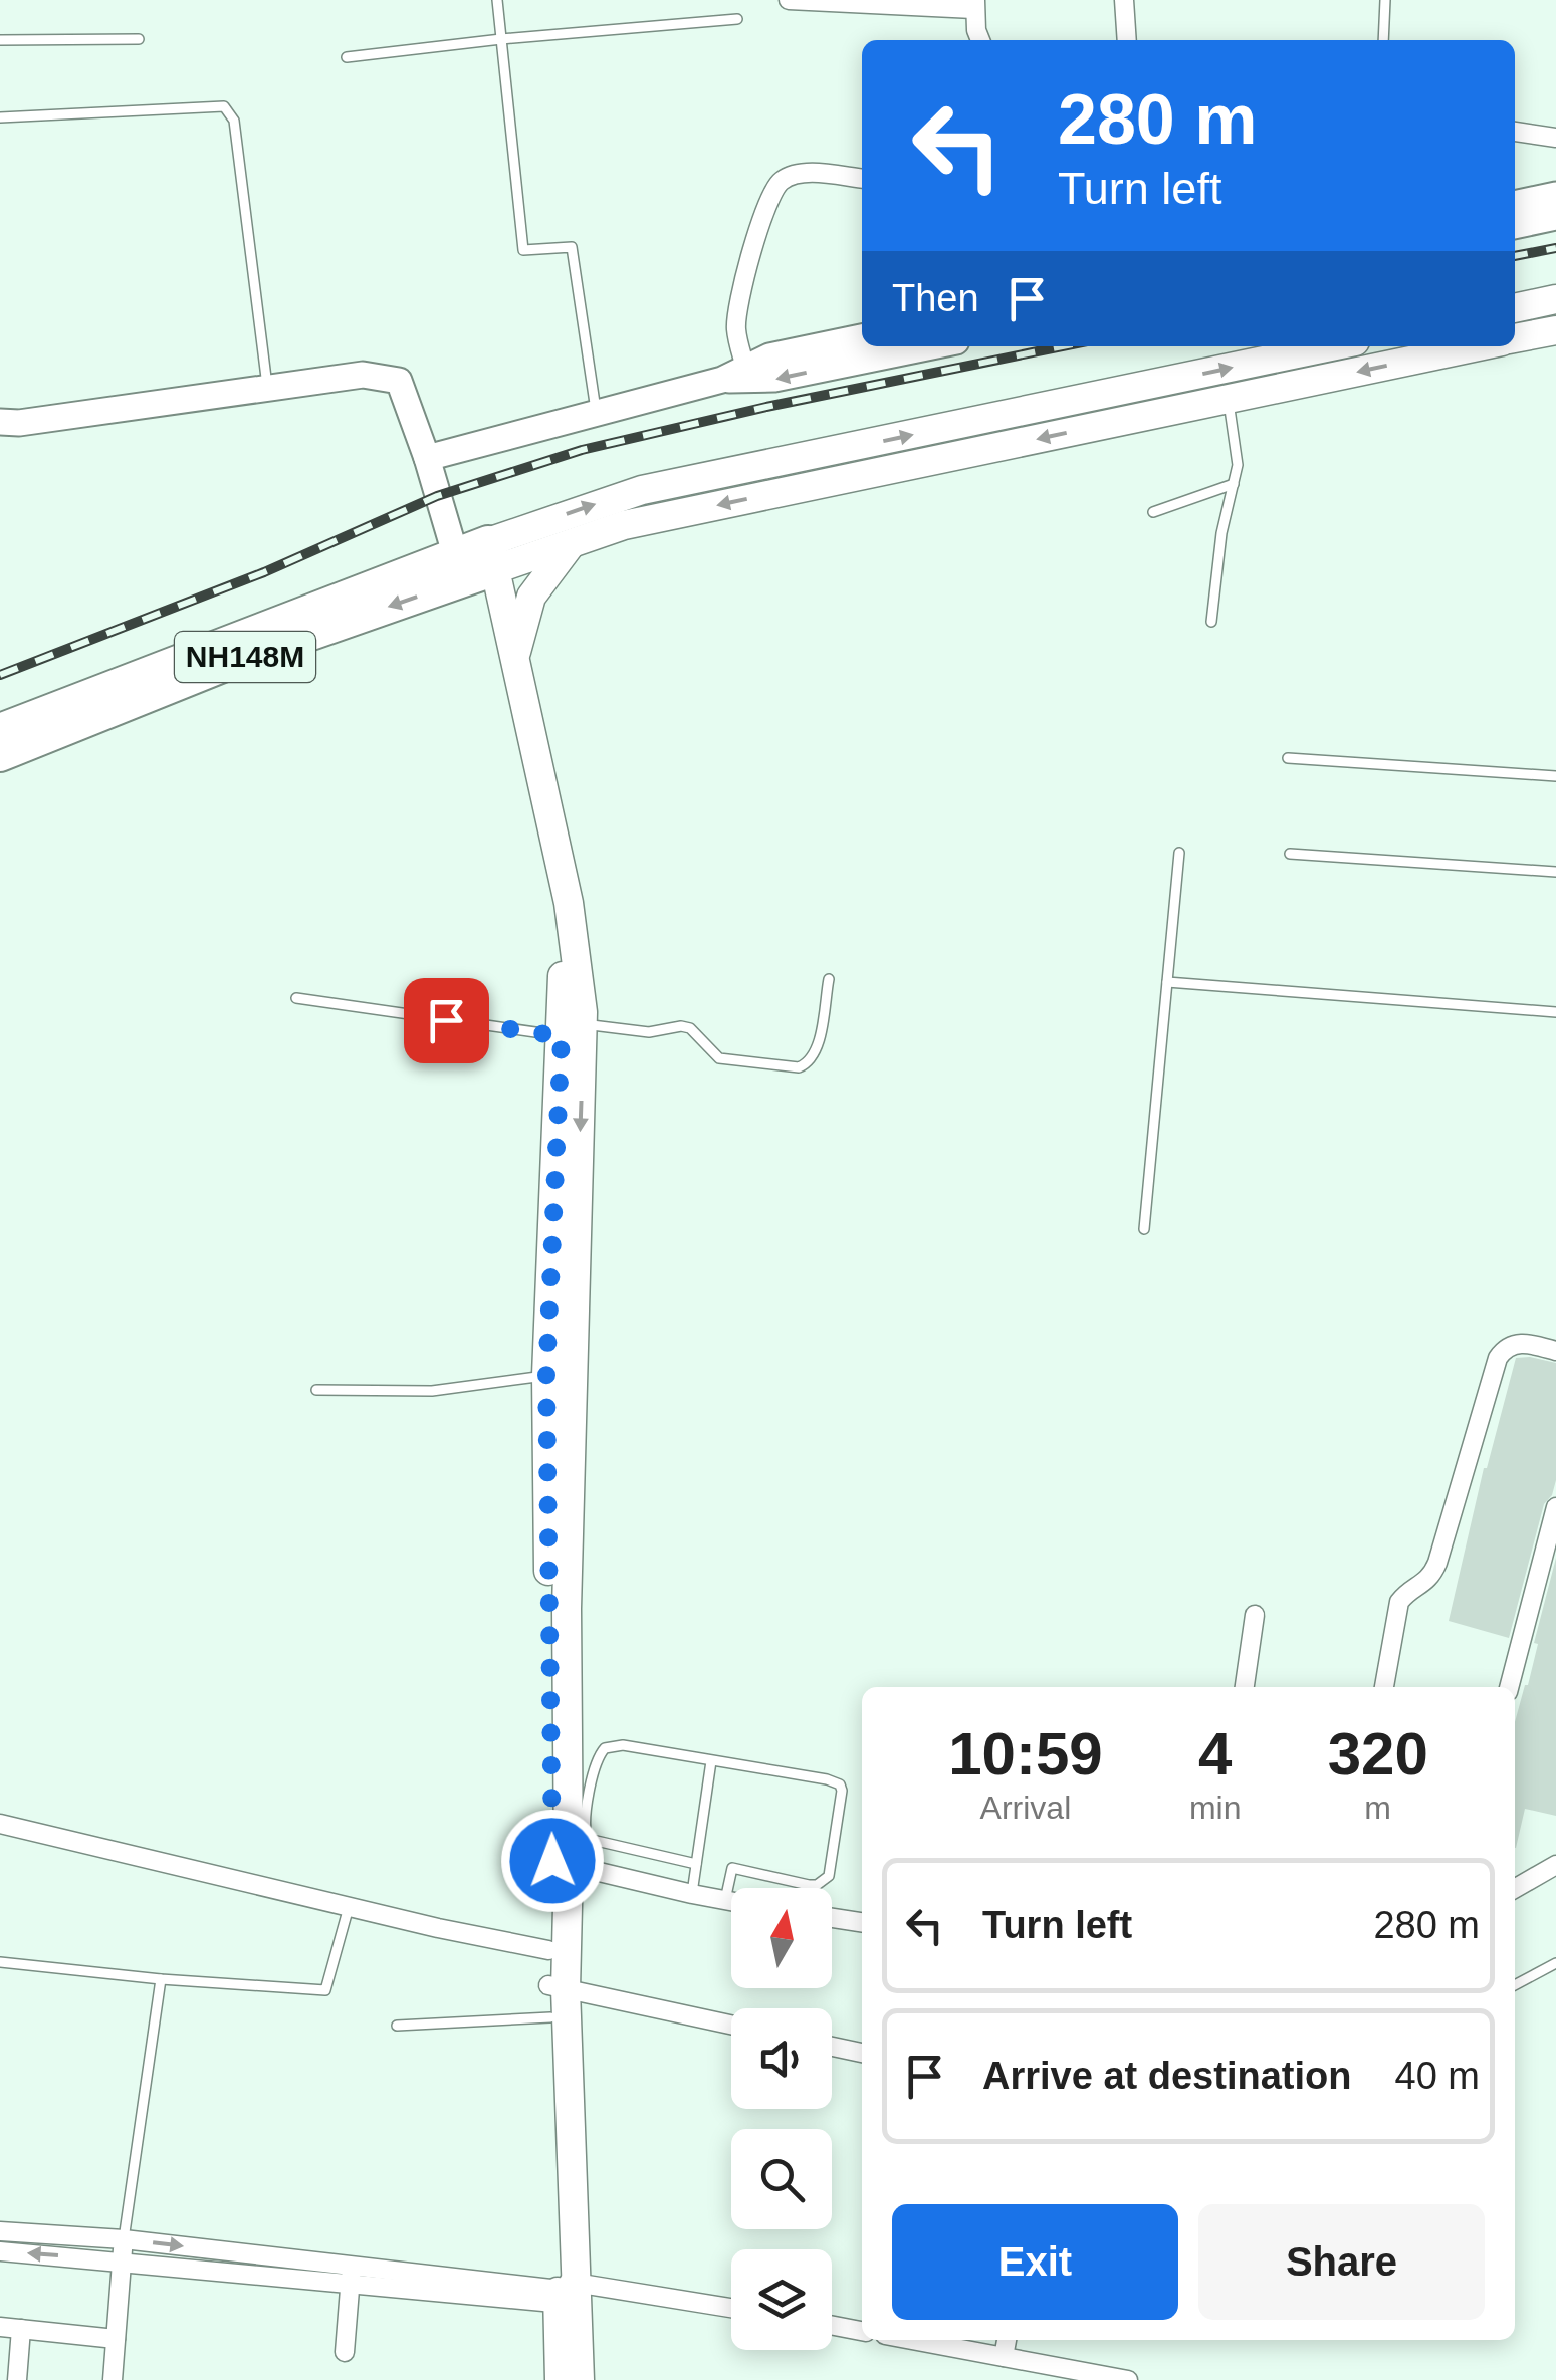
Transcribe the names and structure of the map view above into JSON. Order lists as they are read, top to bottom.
{
  "streets": {
    "highway": ["NH148M"]
  },
  "north": "top",
  "page": {
    "turn": ["280 m", "Turn left"],
    "then": "Then",
    "eta": [
      "10:59",
      "Arrival",
      "4",
      "min",
      "320",
      "m"
    ],
    "list": [
      {
        "name": "Turn left",
        "value": "280 m"
      },
      {
        "name": "Arrive at destination",
        "value": "40 m"
      }
    ],
    "buttons": ["Exit", "Share"]
  }
}
